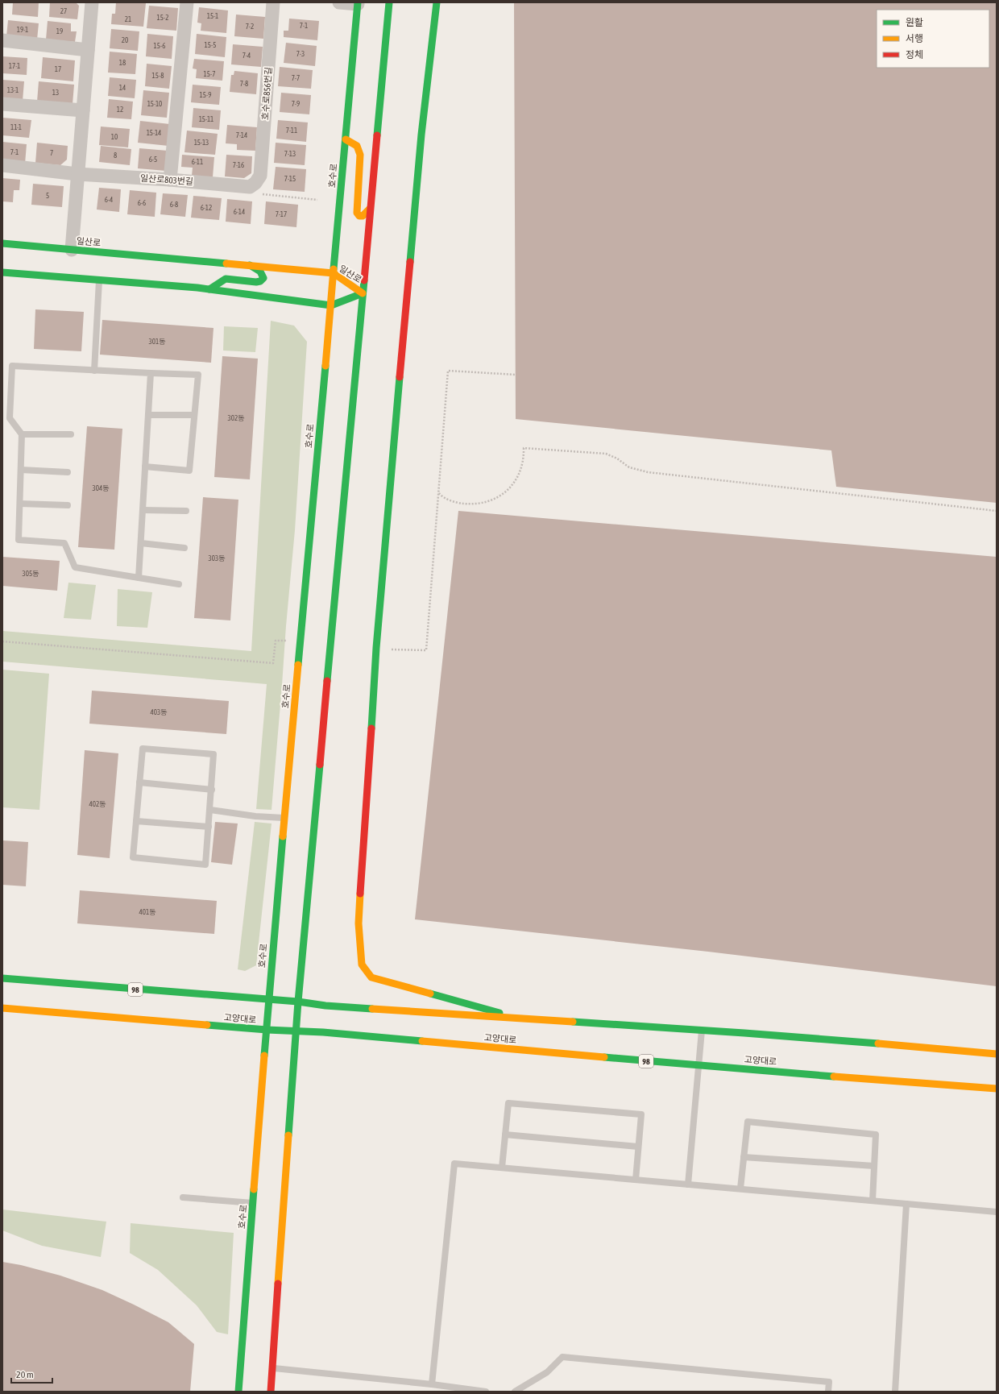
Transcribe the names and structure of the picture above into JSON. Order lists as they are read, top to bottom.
{
  "streets": {
    "main road": [
      "호수로",
      "일산로",
      "98",
      "고양대로"
    ],
    "street": ["호수로856번길", "일산로803번길"]
  },
  "crossings": [
    ["호수로856번길", "일산로803번길"],
    ["호수로", "일산로"],
    ["호수로", "98"],
    ["호수로", "고양대로"]
  ],
  "house_numbers": [
    "27",
    "15-1",
    "15-2",
    "21",
    "7-1",
    "7-2",
    "19-1",
    "19",
    "20",
    "15-5",
    "15-6",
    "7-3",
    "7-4",
    "18",
    "17-1",
    "17",
    "15-7",
    "15-8",
    "7-7",
    "7-8",
    "14",
    "13-1",
    "13",
    "15-9",
    "15-10",
    "7-9",
    "12",
    "15-11",
    "11-1",
    "7-11",
    "15-14",
    "7-14",
    "10",
    "15-13",
    "7-1",
    "7",
    "7-13",
    "8",
    "6-5",
    "6-11",
    "7-16",
    "7-15",
    "5",
    "6-4",
    "6-6",
    "6-8",
    "6-12",
    "6-14",
    "7-17",
    "301동",
    "302동",
    "304동",
    "303동",
    "305동",
    "403동",
    "402동",
    "401동"
  ],
  "legend": ["원활", "서행", "정체"],
  "scale_bar": "20 m"
}
